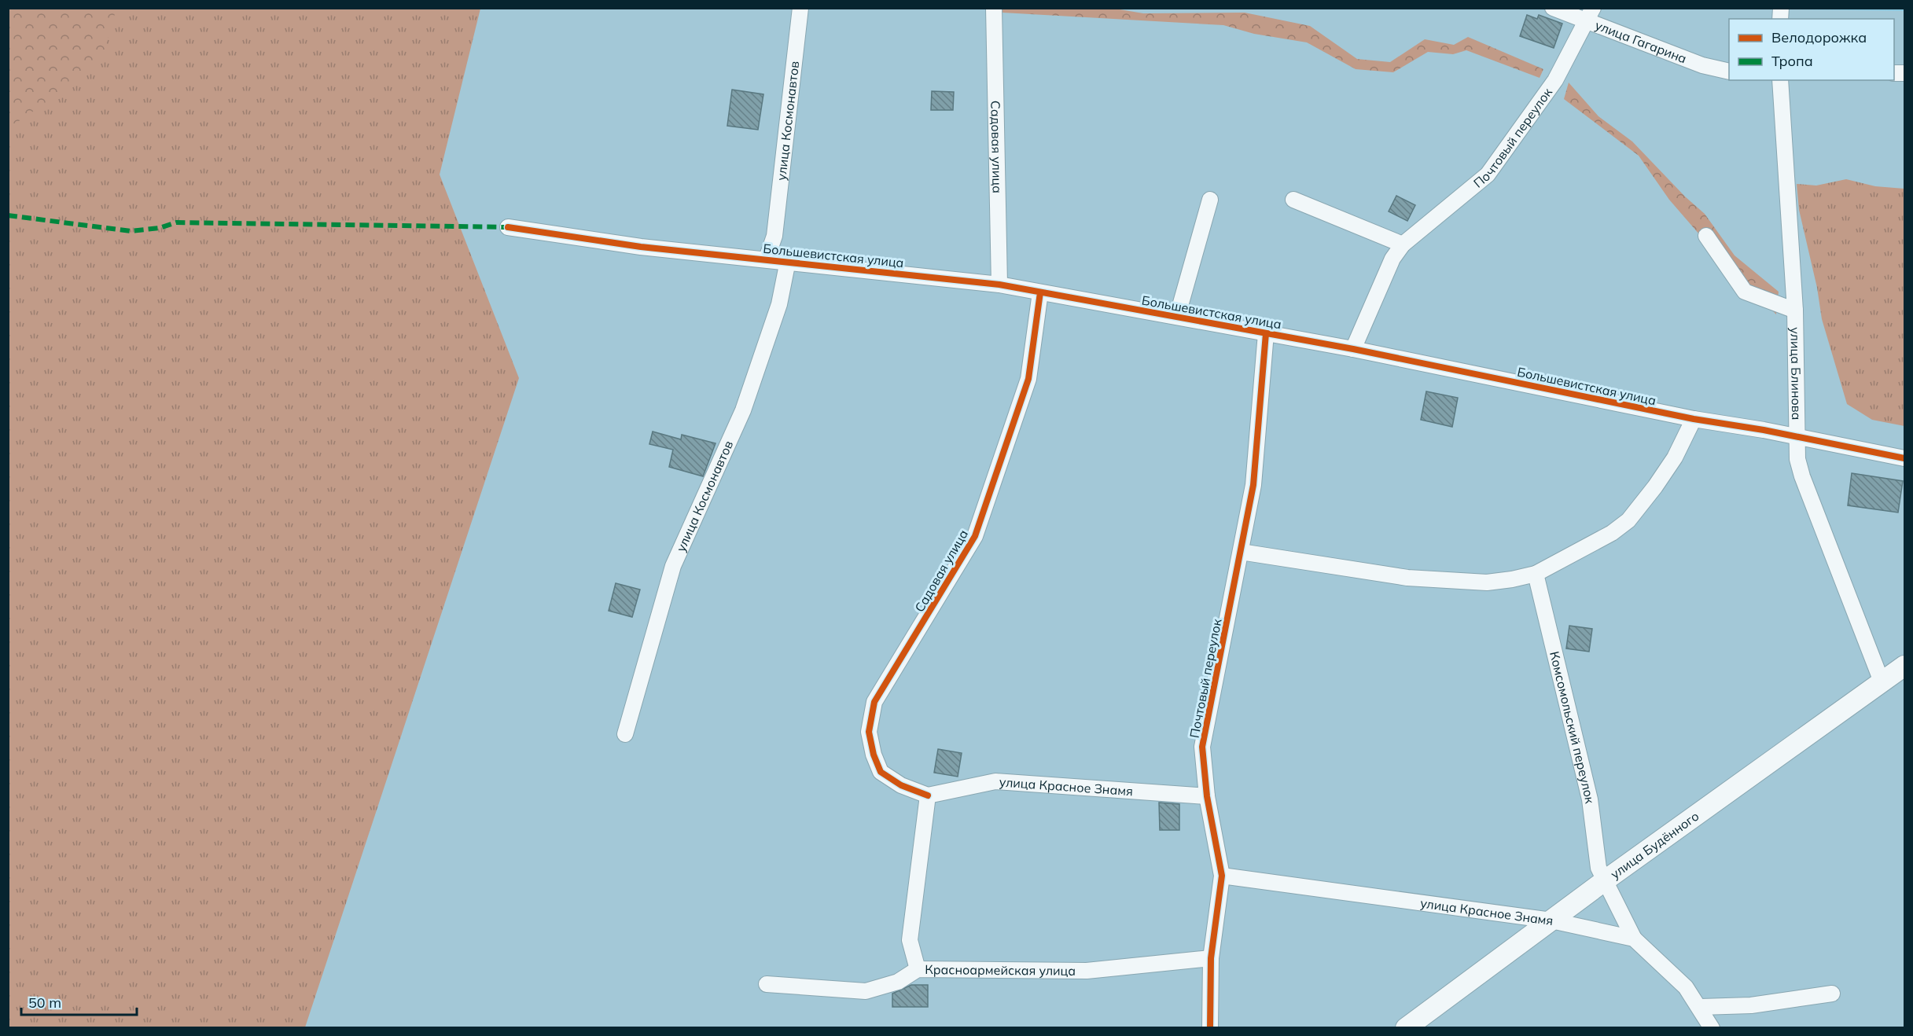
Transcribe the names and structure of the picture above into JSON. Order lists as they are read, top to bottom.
{
  "streets": {
    "main road": ["улица Будённого"],
    "street": [
      "улица Гагарина",
      "улица Космонавтов",
      "Почтовый переулок",
      "Садовая улица",
      "Большевистская улица",
      "улица Блинова",
      "Комсомольский переулок",
      "улица Красное Знамя",
      "Красноармейская улица"
    ]
  },
  "crossings": [
    ["улица Гагарина", "Почтовый переулок"],
    ["улица Космонавтов", "Большевистская улица"],
    ["Почтовый переулок", "Большевистская улица"],
    ["Почтовый переулок", "улица Красное Знамя"],
    ["Почтовый переулок", "Красноармейская улица"],
    ["Садовая улица", "Большевистская улица"],
    ["Садовая улица", "улица Красное Знамя"],
    ["Большевистская улица", "улица Блинова"],
    ["улица Блинова", "улица Будённого"],
    ["Комсомольский переулок", "улица Красное Знамя"],
    ["Комсомольский переулок", "улица Будённого"],
    ["улица Красное Знамя", "улица Будённого"]
  ],
  "legend": ["Велодорожка", "Тропа"],
  "scale_bar": "50 m"
}
